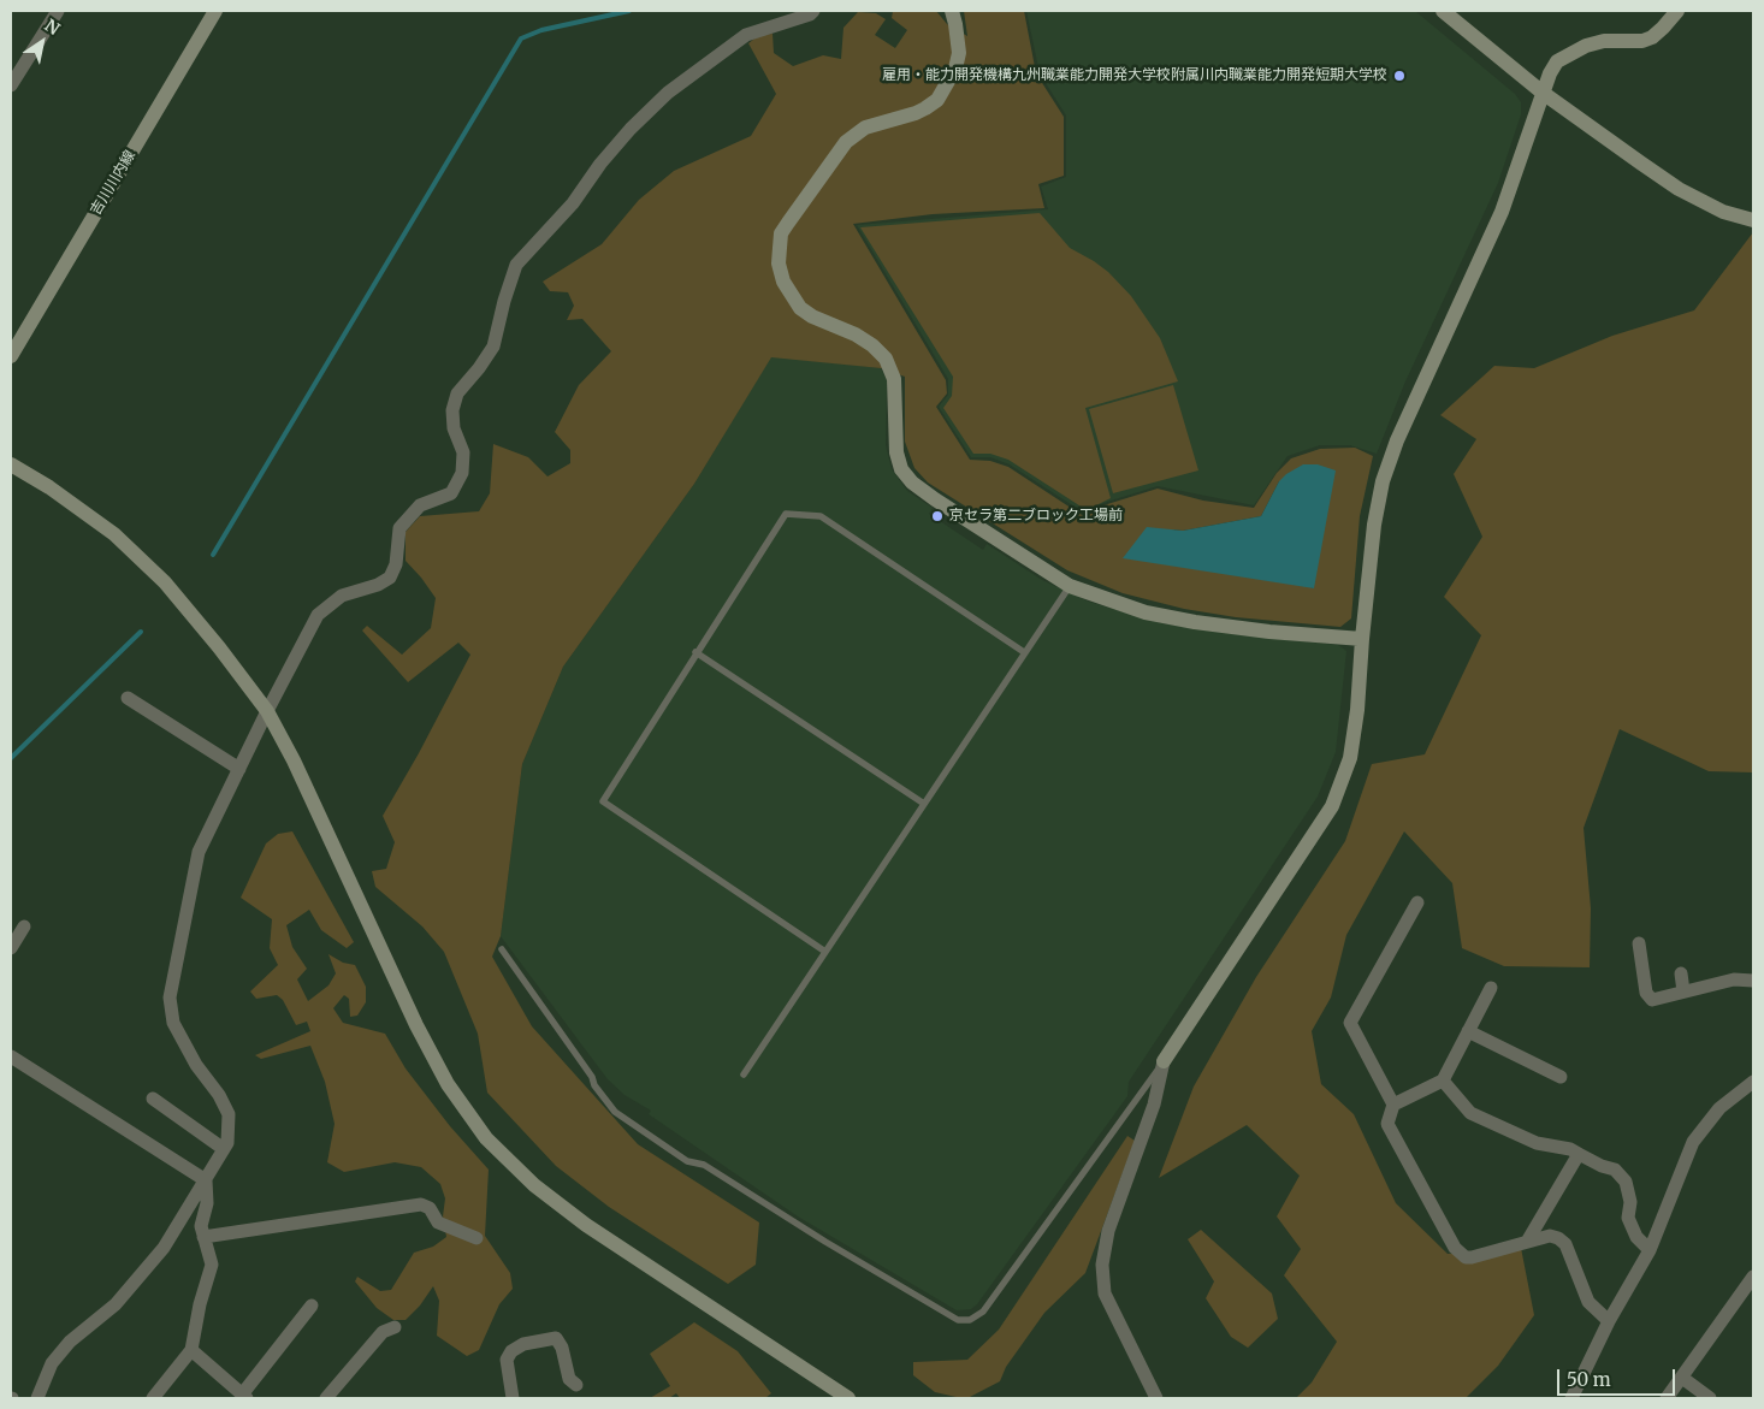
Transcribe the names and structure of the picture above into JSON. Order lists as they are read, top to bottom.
{
  "streets": {
    "street": ["吉川川内線"]
  },
  "places": ["雇用・能力開発機構九州職業能力開発大学校附属川内職業能力開発短期大学校", "京セラ第二ブロック工場前"],
  "scale_bar": "50 m",
  "north": "top right"
}
